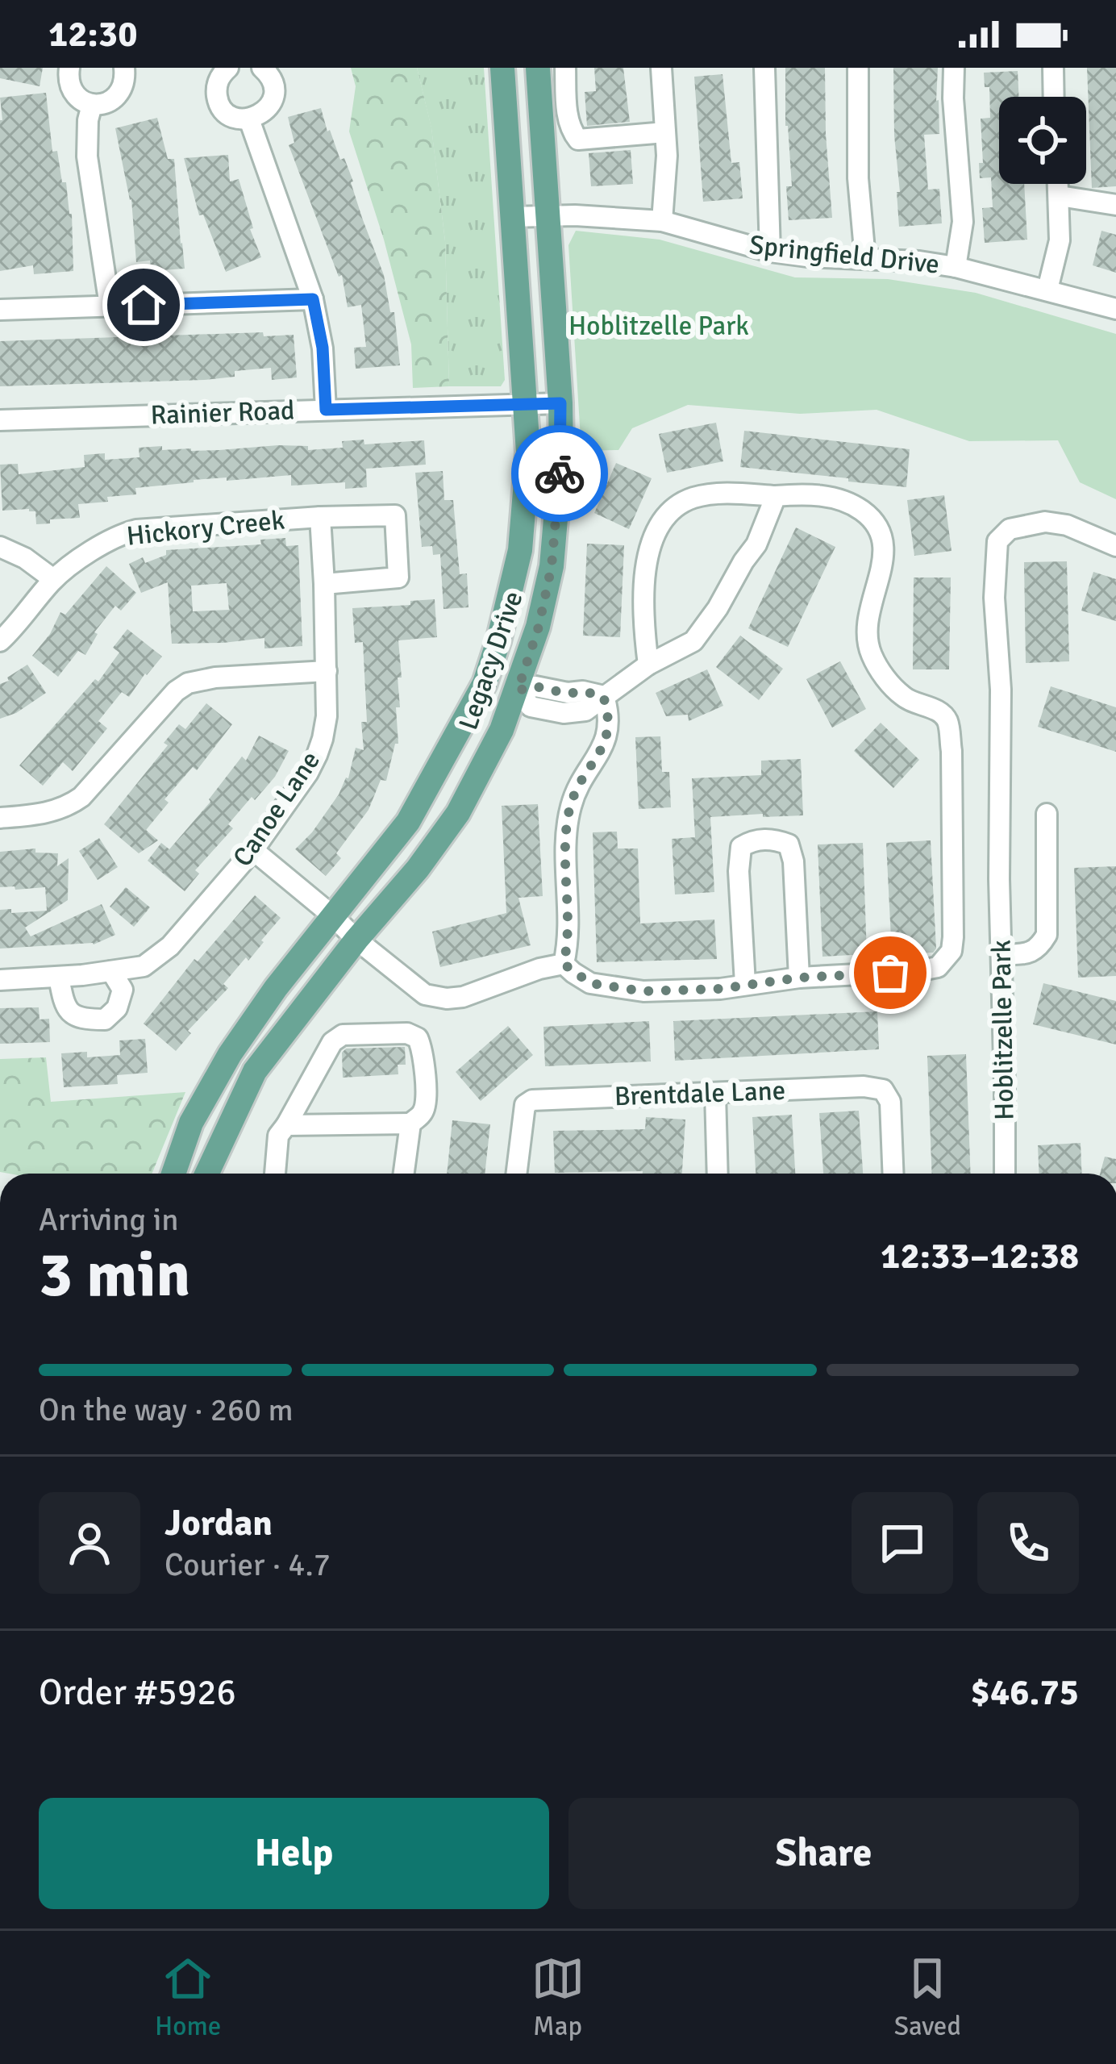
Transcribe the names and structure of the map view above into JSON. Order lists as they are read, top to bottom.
{
  "streets": {
    "main road": ["Legacy Drive"],
    "street": [
      "Springfield Drive",
      "Rainier Road",
      "Hickory Creek",
      "Canoe Lane",
      "Hoblitzelle Park",
      "Brentdale Lane"
    ]
  },
  "crossings": [
    ["Springfield Drive", "Legacy Drive"],
    ["Rainier Road", "Legacy Drive"],
    ["Hickory Creek", "Canoe Lane"]
  ],
  "parks": ["Hoblitzelle Park"],
  "page": {
    "status": "12:30",
    "heading": ["3 min", "Arriving in", "12:33–12:38"],
    "panel": [
      "Jordan",
      "Courier · 4.7",
      "Order #5926",
      "$46.75"
    ],
    "bar": "On the way · 260 m",
    "buttons": ["Help", "Share"],
    "tabs": ["Home", "Map", "Saved"]
  }
}
